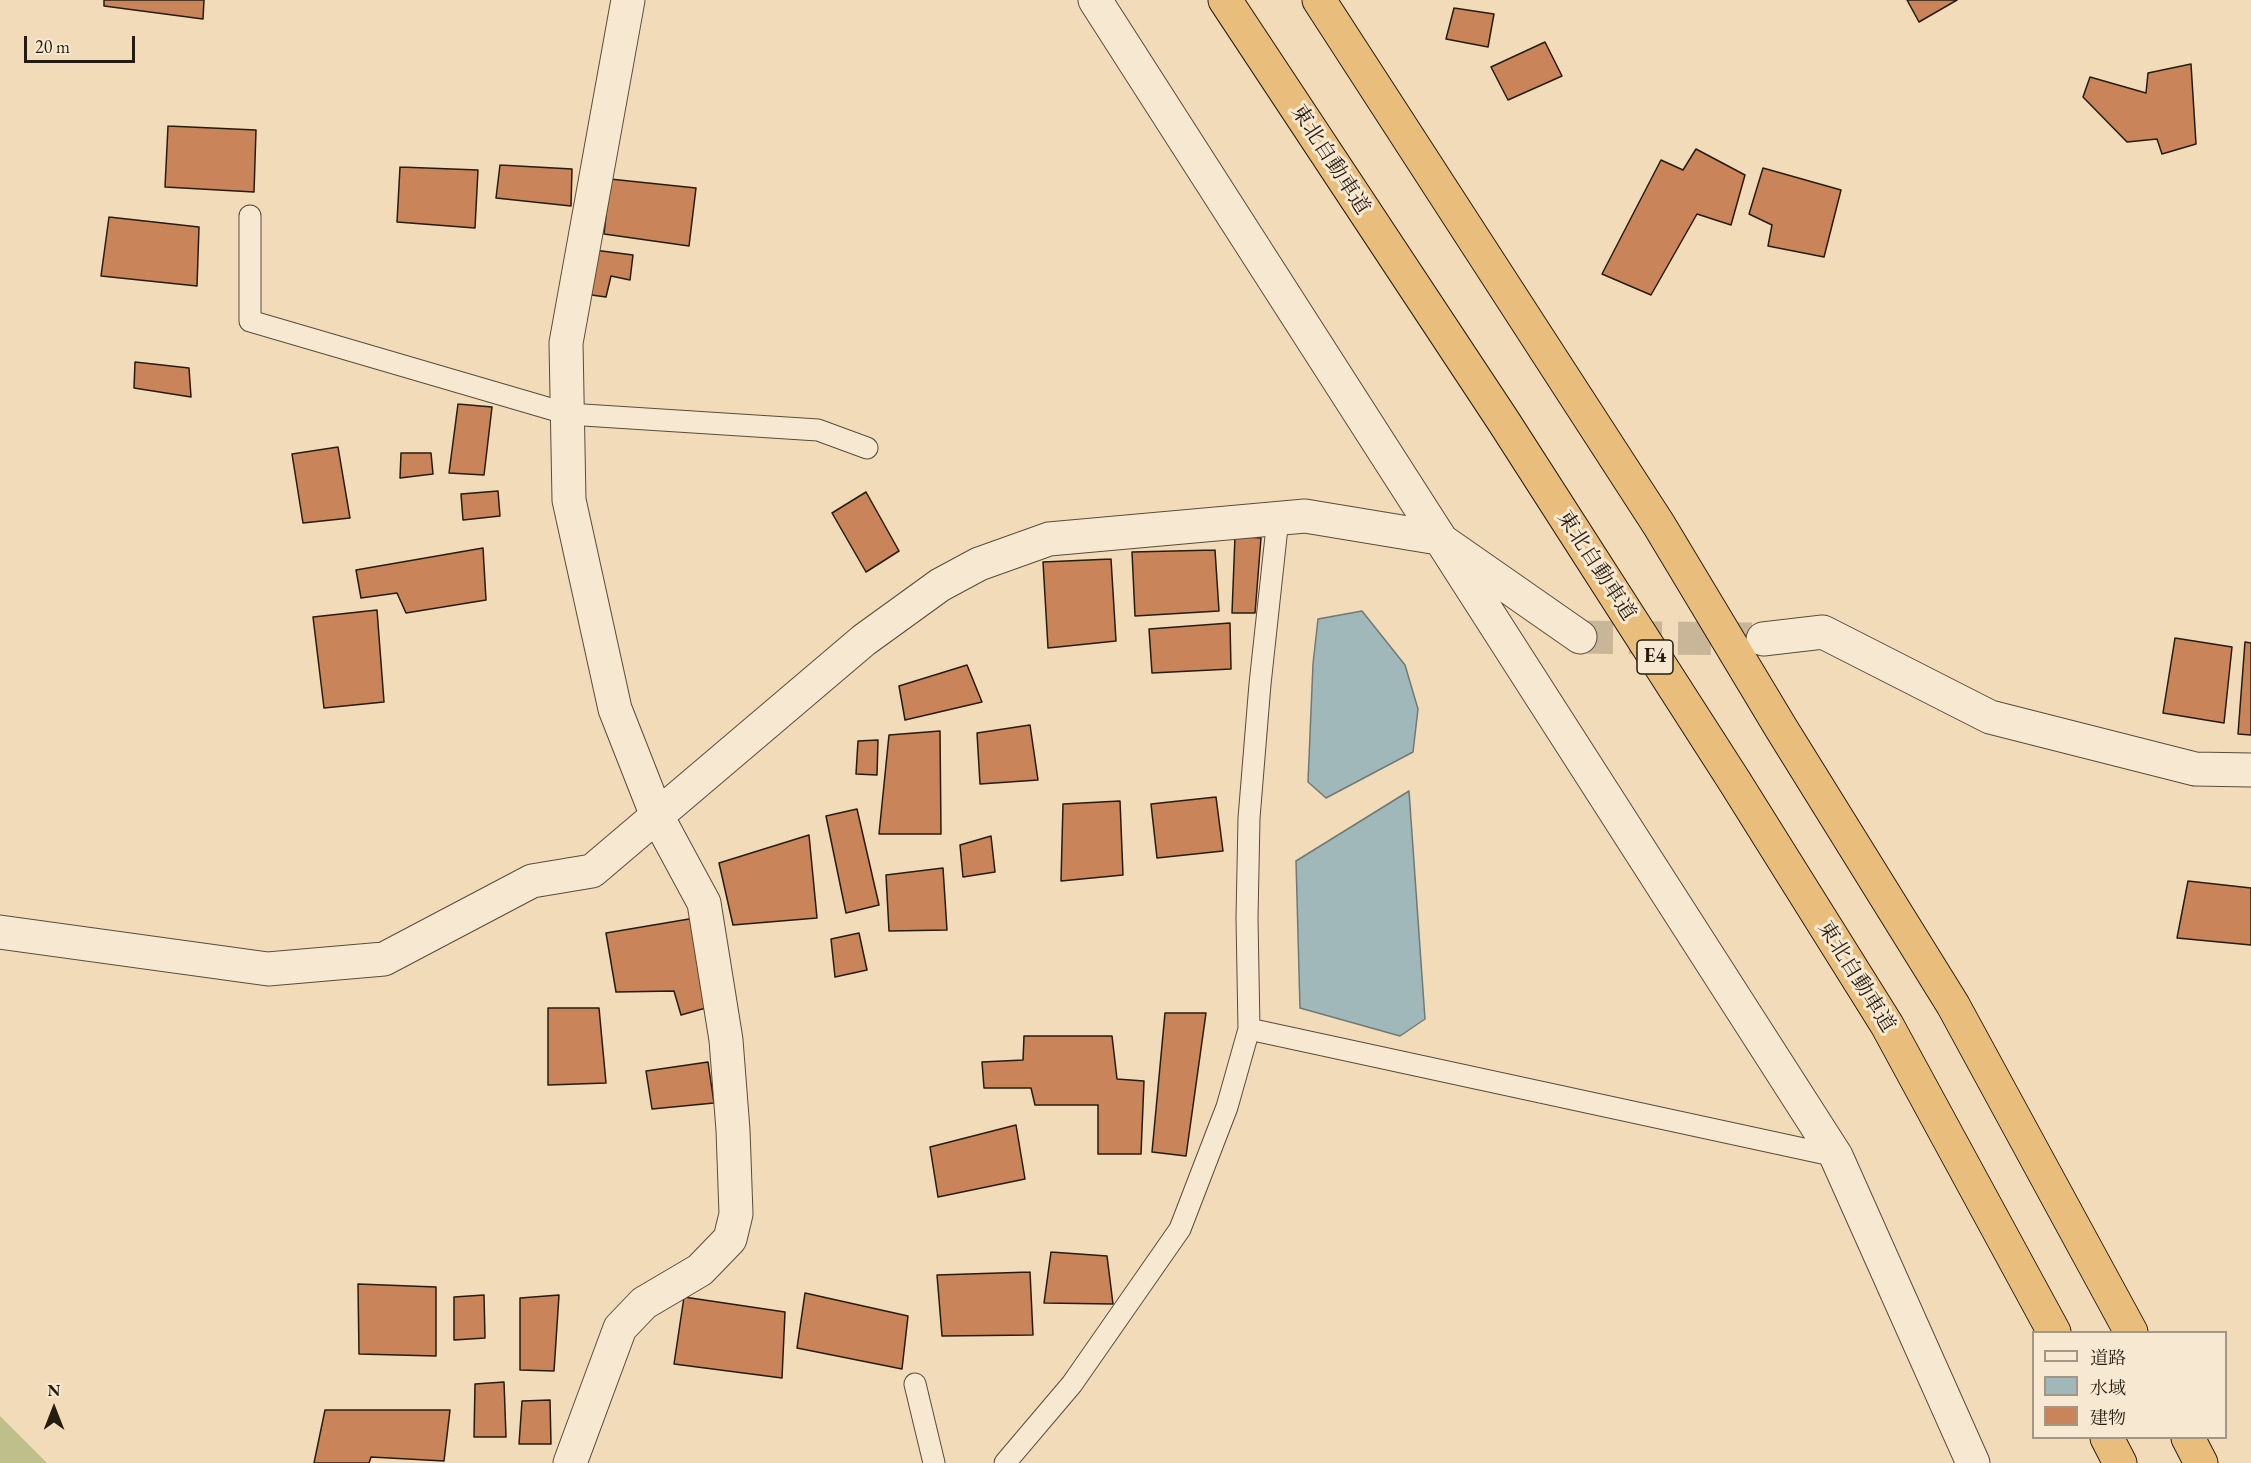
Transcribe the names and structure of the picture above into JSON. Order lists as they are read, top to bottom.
{
  "streets": {
    "highway": ["東北自動車道", "E4"]
  },
  "legend": ["道路", "水域", "建物"],
  "scale_bar": "20 m",
  "north": "top"
}
